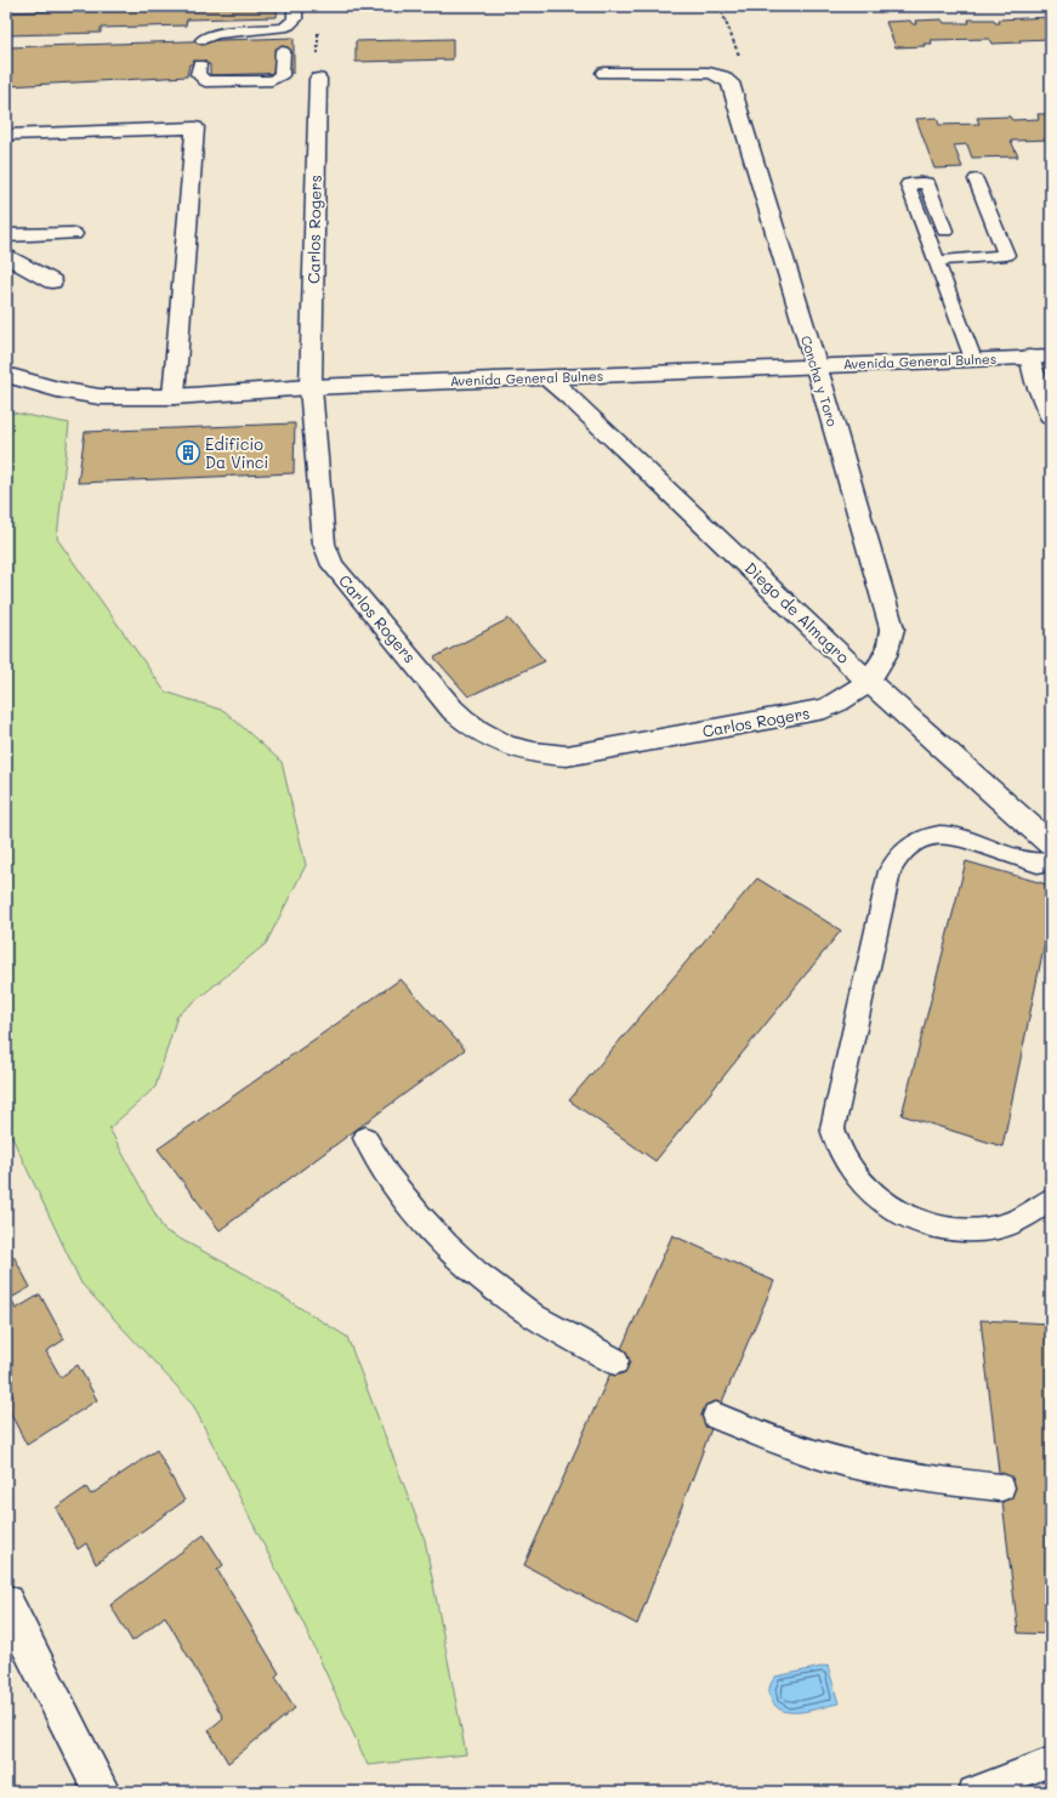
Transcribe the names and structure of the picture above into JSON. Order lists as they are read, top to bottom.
{
  "streets": {
    "street": [
      "Carlos Rogers",
      "Avenida General Bulnes",
      "Concha y Toro",
      "Diego de Almagro"
    ]
  },
  "crossings": [
    ["Carlos Rogers", "Avenida General Bulnes"],
    ["Carlos Rogers", "Concha y Toro"],
    ["Carlos Rogers", "Diego de Almagro"],
    ["Avenida General Bulnes", "Concha y Toro"],
    ["Avenida General Bulnes", "Diego de Almagro"],
    ["Concha y Toro", "Diego de Almagro"]
  ],
  "places": {
    "building": ["Edificio Da Vinci"]
  }
}
